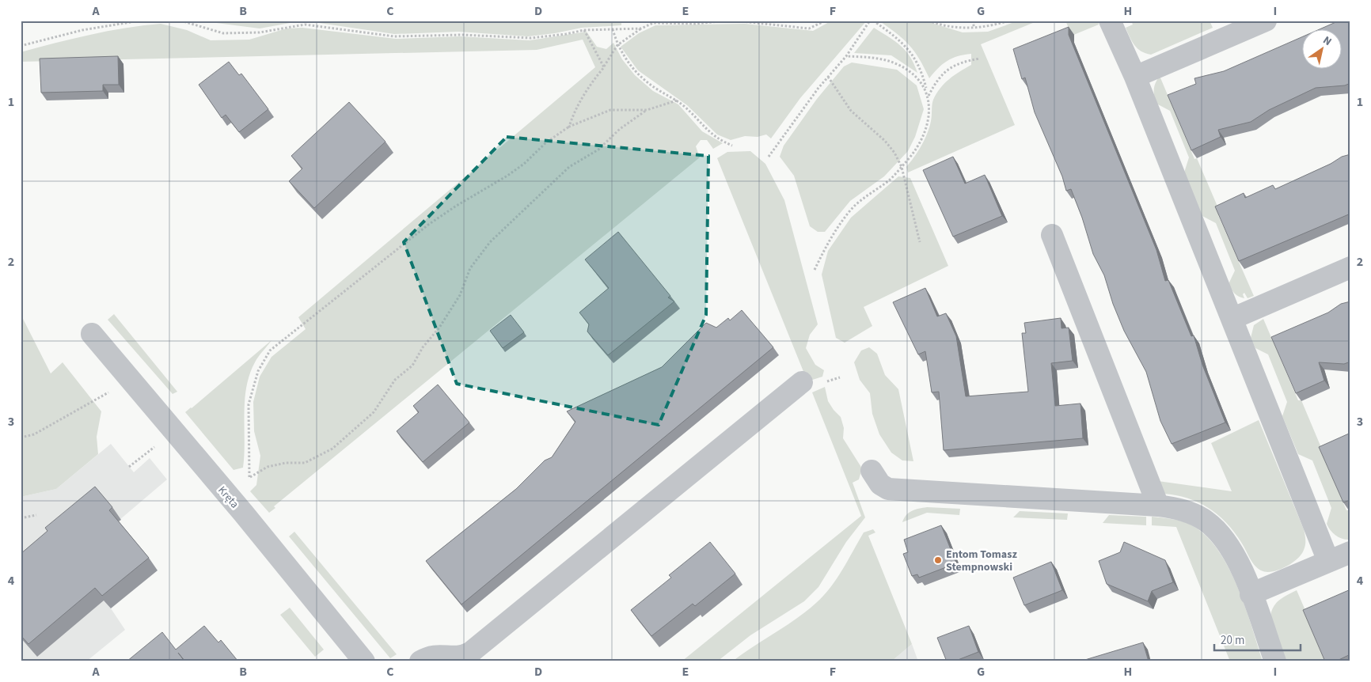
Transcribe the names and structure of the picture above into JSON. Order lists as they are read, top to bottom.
{
  "streets": {
    "street": ["Kręta"]
  },
  "places": ["Entom Tomasz Stempnowski"],
  "scale_bar": "20 m",
  "north": "top right",
  "grid": {
    "columns": [
      "A",
      "B",
      "C",
      "D",
      "E",
      "F",
      "G",
      "H",
      "I"
    ],
    "rows": [
      "1",
      "2",
      "3",
      "4"
    ]
  }
}
